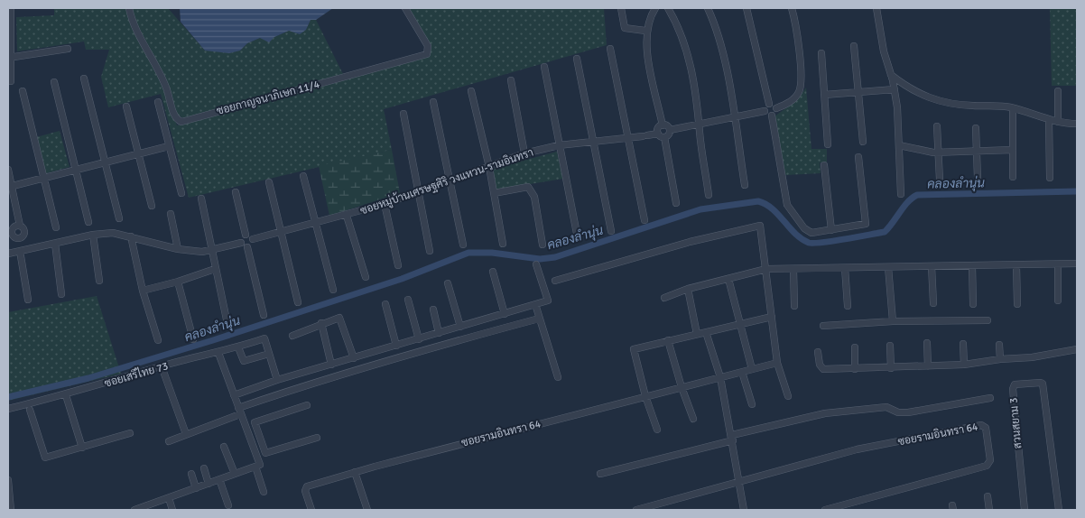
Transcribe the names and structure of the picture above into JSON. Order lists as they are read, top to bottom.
{
  "streets": {
    "street": [
      "ซอยกาญจนาภิเษก 11/4",
      "ซอยหมู่บ้านเศรษฐศิริ วงแหวน-รามอินทรา",
      "ซอยเสรีไทย 73",
      "สวนสยาม 3",
      "ซอยรามอินทรา 64"
    ]
  },
  "water": ["คลองลำนุ่น"]
}
